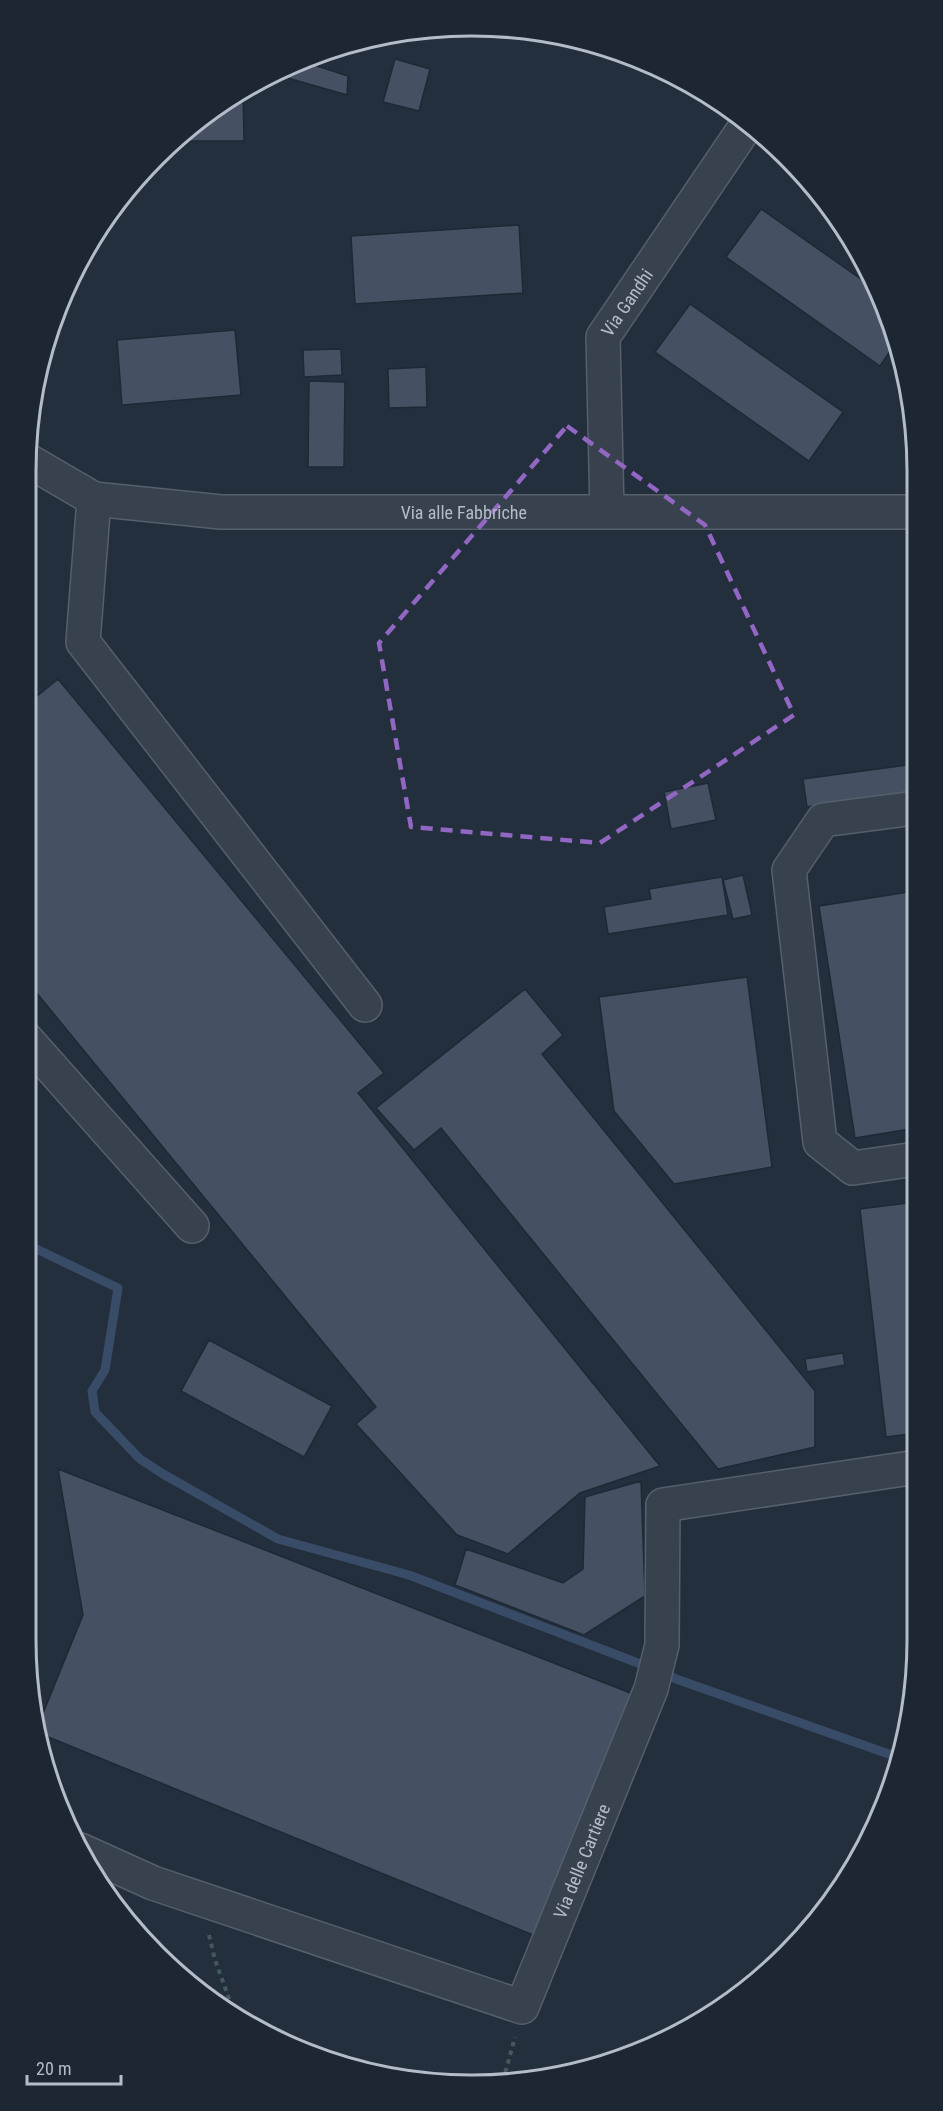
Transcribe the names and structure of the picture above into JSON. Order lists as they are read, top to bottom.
{
  "streets": {
    "street": ["Via Gandhi", "Via alle Fabbriche", "Via delle Cartiere"]
  },
  "crossings": [
    ["Via Gandhi", "Via alle Fabbriche"]
  ],
  "scale_bar": "20 m"
}
